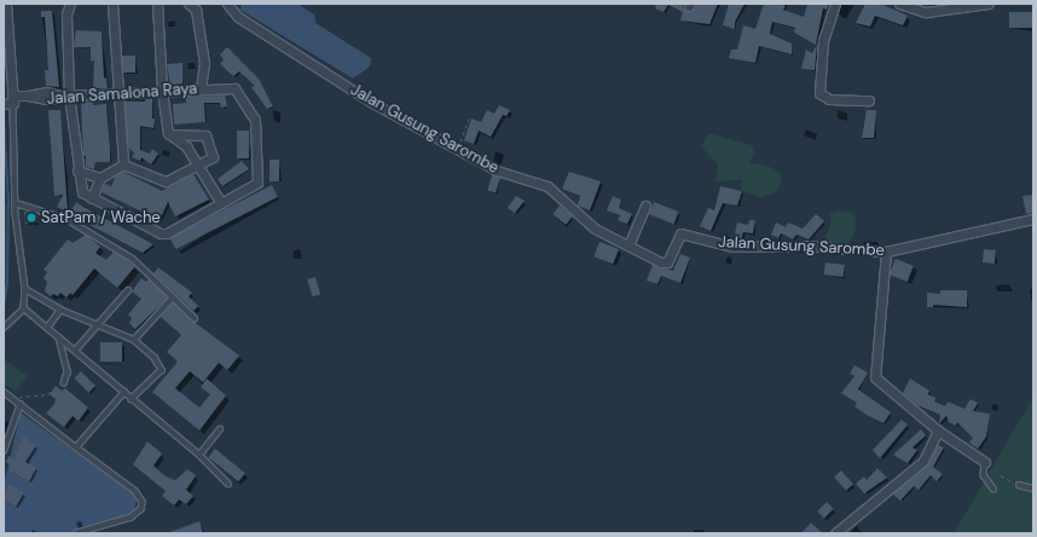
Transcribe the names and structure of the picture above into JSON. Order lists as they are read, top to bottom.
{
  "streets": {
    "street": ["Jalan Samalona Raya", "Jalan Gusung Sarombe"]
  },
  "places": ["SatPam / Wache"]
}
